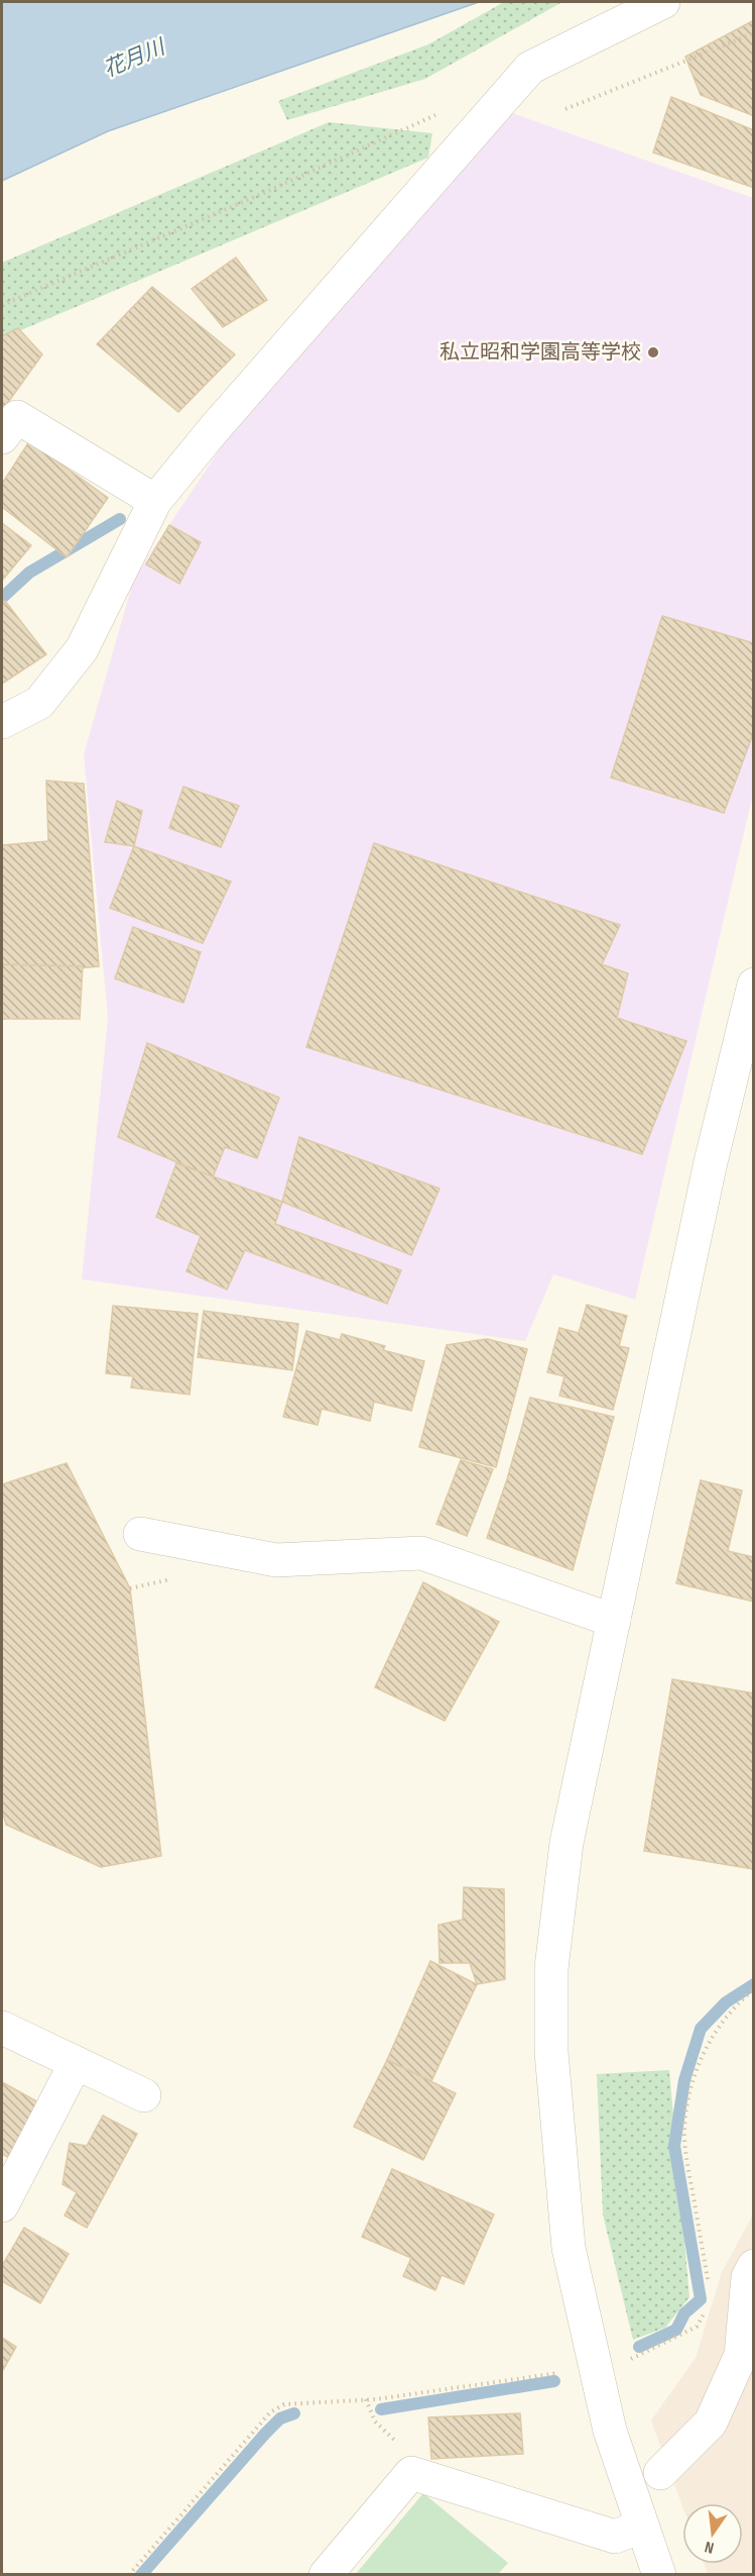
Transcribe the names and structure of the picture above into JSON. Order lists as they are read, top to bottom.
{
  "water": ["花月川"],
  "places": ["私立昭和学園高等学校"],
  "north": "bottom"
}
